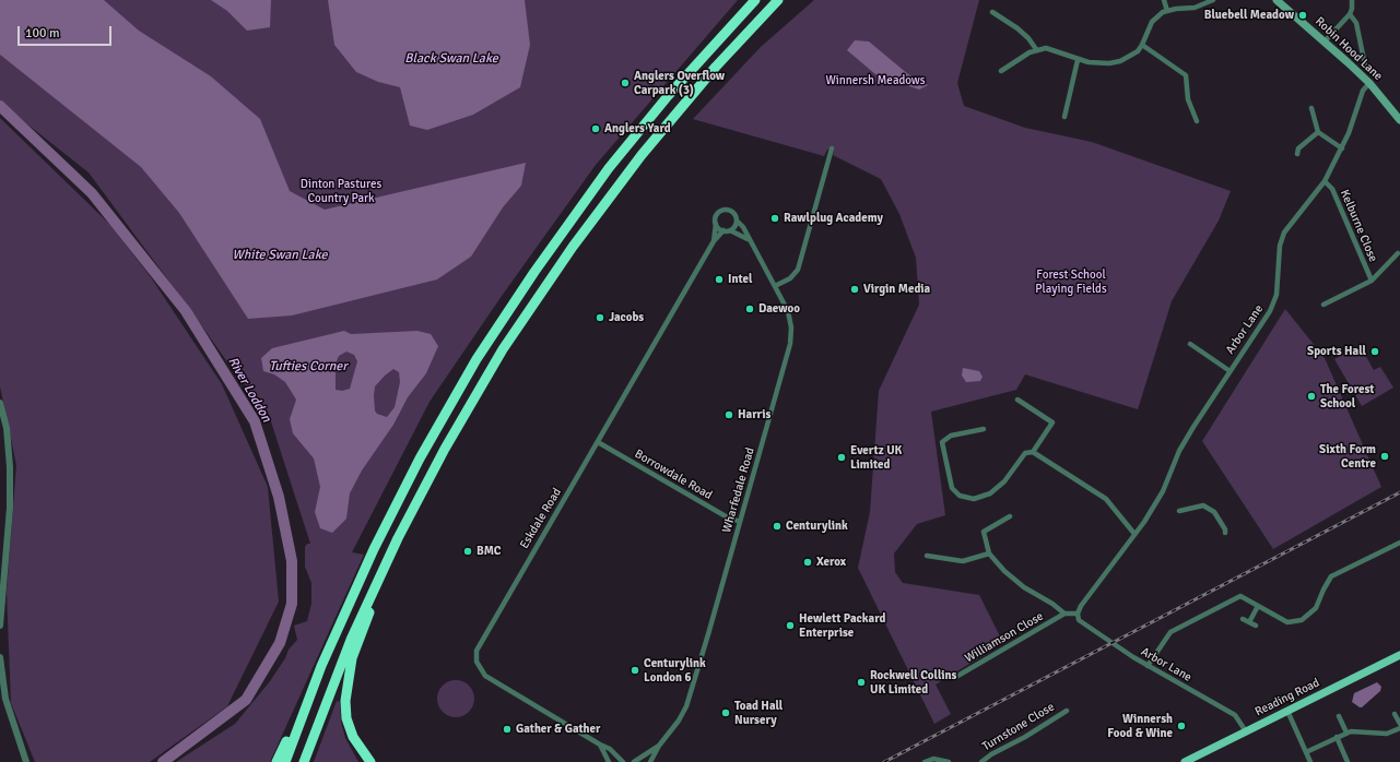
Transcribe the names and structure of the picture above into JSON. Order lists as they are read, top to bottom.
{
  "streets": {
    "main road": ["Robin Hood Lane", "Reading Road"],
    "street": [
      "Kelburne Close",
      "Arbor Lane",
      "Borrowdale Road",
      "Wharfedale Road",
      "Eskdale Road",
      "Williamson Close",
      "Turnstone Close"
    ]
  },
  "crossings": [
    ["Robin Hood Lane", "Arbor Lane"],
    ["Kelburne Close", "Arbor Lane"],
    ["Arbor Lane", "Reading Road"],
    ["Borrowdale Road", "Wharfedale Road"],
    ["Borrowdale Road", "Eskdale Road"]
  ],
  "water": [
    "Black Swan Lake",
    "White Swan Lake",
    "Tufties Corner",
    "River Loddon"
  ],
  "parks": ["Winnersh Meadows", "Dinton Pastures Country Park", "Forest School Playing Fields"],
  "places": [
    "Bluebell Meadow",
    "Anglers Overflow Carpark (3)",
    "Anglers Yard",
    "Rawlplug Academy",
    "Intel",
    "Virgin Media",
    "Daewoo",
    "Jacobs",
    "Sports Hall",
    "The Forest School",
    "Harris",
    "Sixth Form Centre",
    "Evertz UK Limited",
    "Centurylink",
    "BMC",
    "Xerox",
    "Hewlett Packard Enterprise",
    "Centurylink London 6",
    "Rockwell Collins UK Limited",
    "Toad Hall Nursery",
    "Winnersh Food & Wine",
    "Gather & Gather"
  ],
  "scale_bar": "100 m"
}
